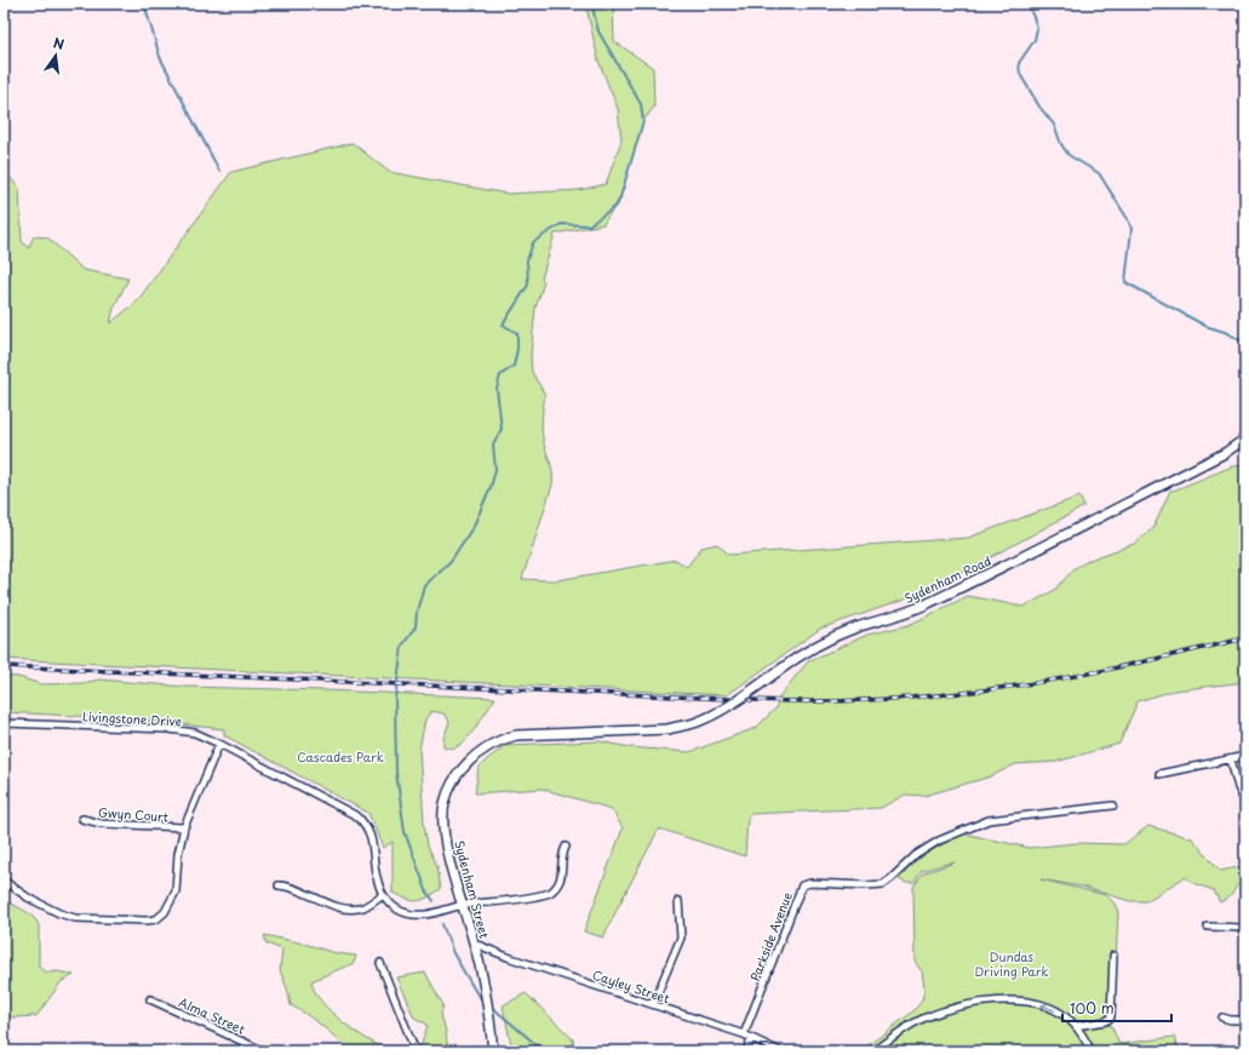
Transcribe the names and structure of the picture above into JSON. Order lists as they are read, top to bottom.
{
  "streets": {
    "main road": ["Sydenham Road", "Sydenham Street"],
    "street": [
      "Livingstone Drive",
      "Gwyn Court",
      "Parkside Avenue",
      "Cayley Street",
      "Alma Street"
    ]
  },
  "crossings": [
    ["Sydenham Road", "Sydenham Street"],
    ["Livingstone Drive", "Sydenham Street"],
    ["Sydenham Street", "Cayley Street"],
    ["Parkside Avenue", "Cayley Street"]
  ],
  "parks": ["Cascades Park", "Dundas Driving Park"],
  "scale_bar": "100 m",
  "north": "top"
}
